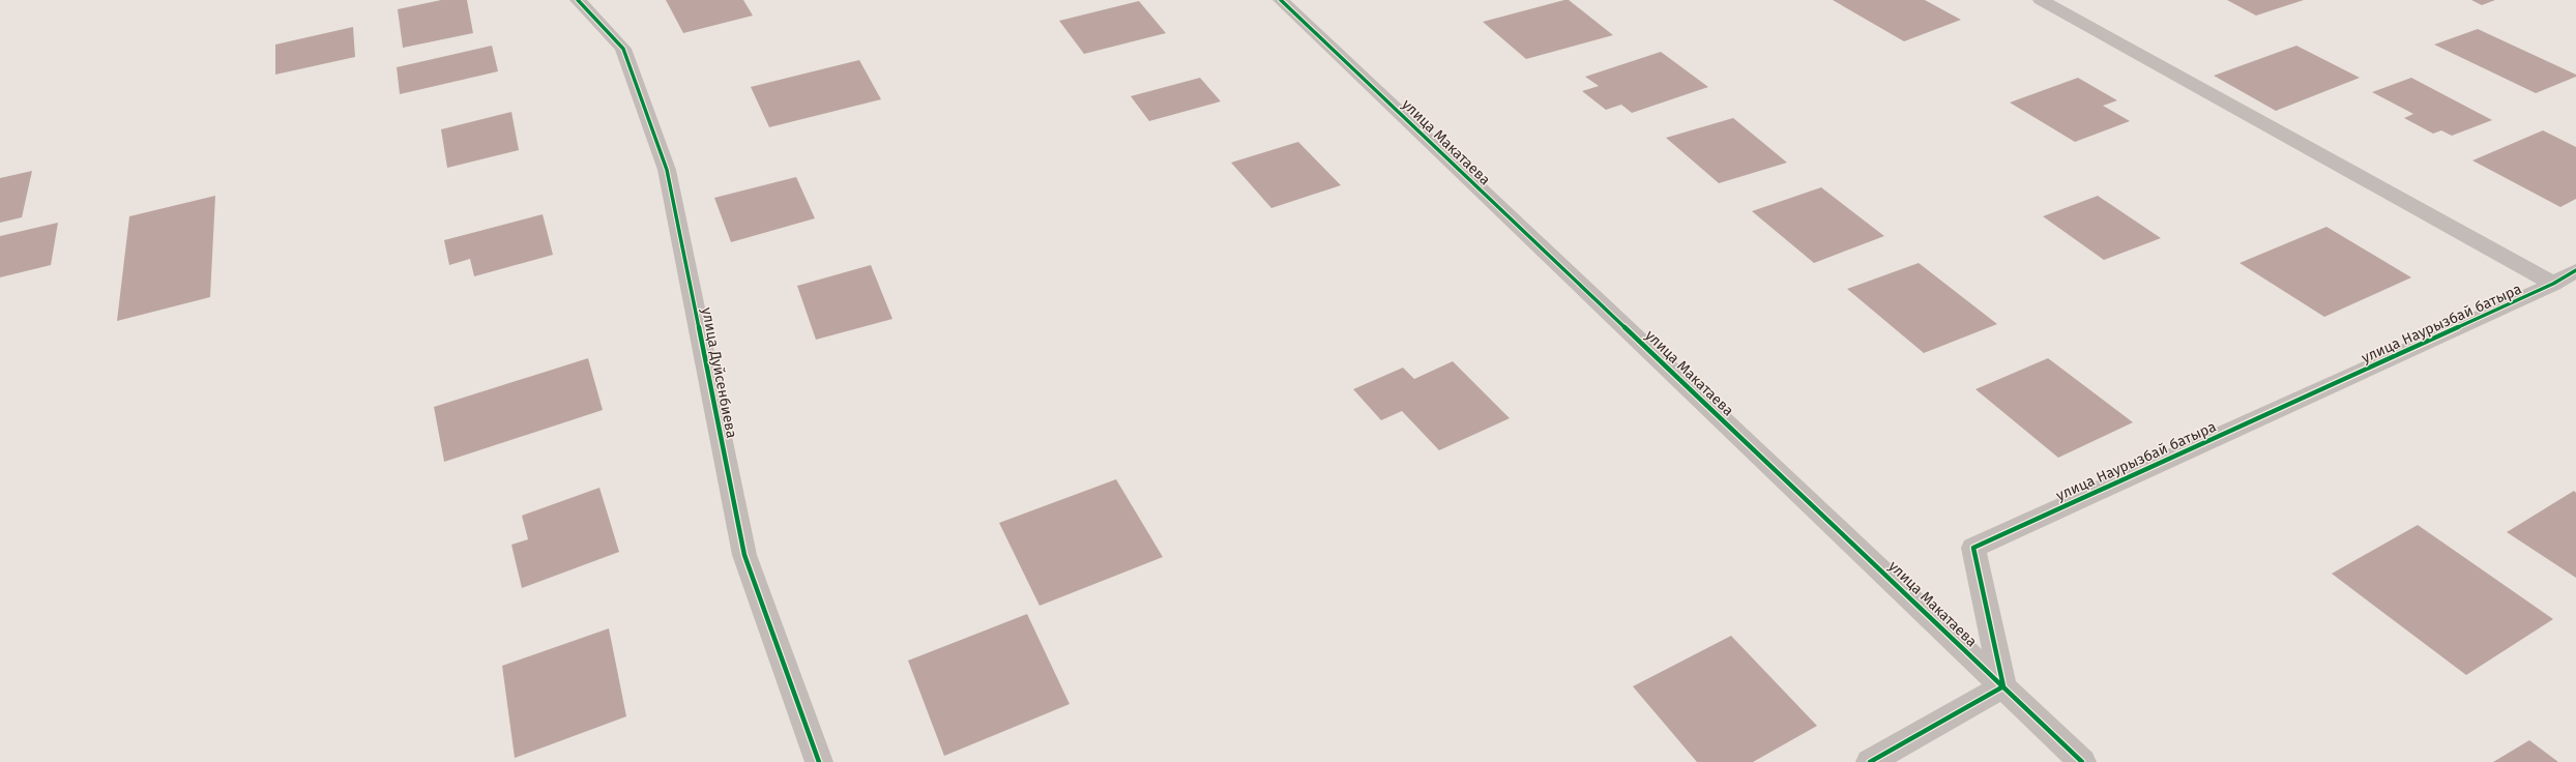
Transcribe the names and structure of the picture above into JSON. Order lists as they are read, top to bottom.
{
  "streets": {
    "street": ["улица Макатаева", "улица Наурызбай батыра", "улица Дуйсенбиева"]
  },
  "crossings": [
    ["улица Макатаева", "улица Наурызбай батыра"]
  ]
}
